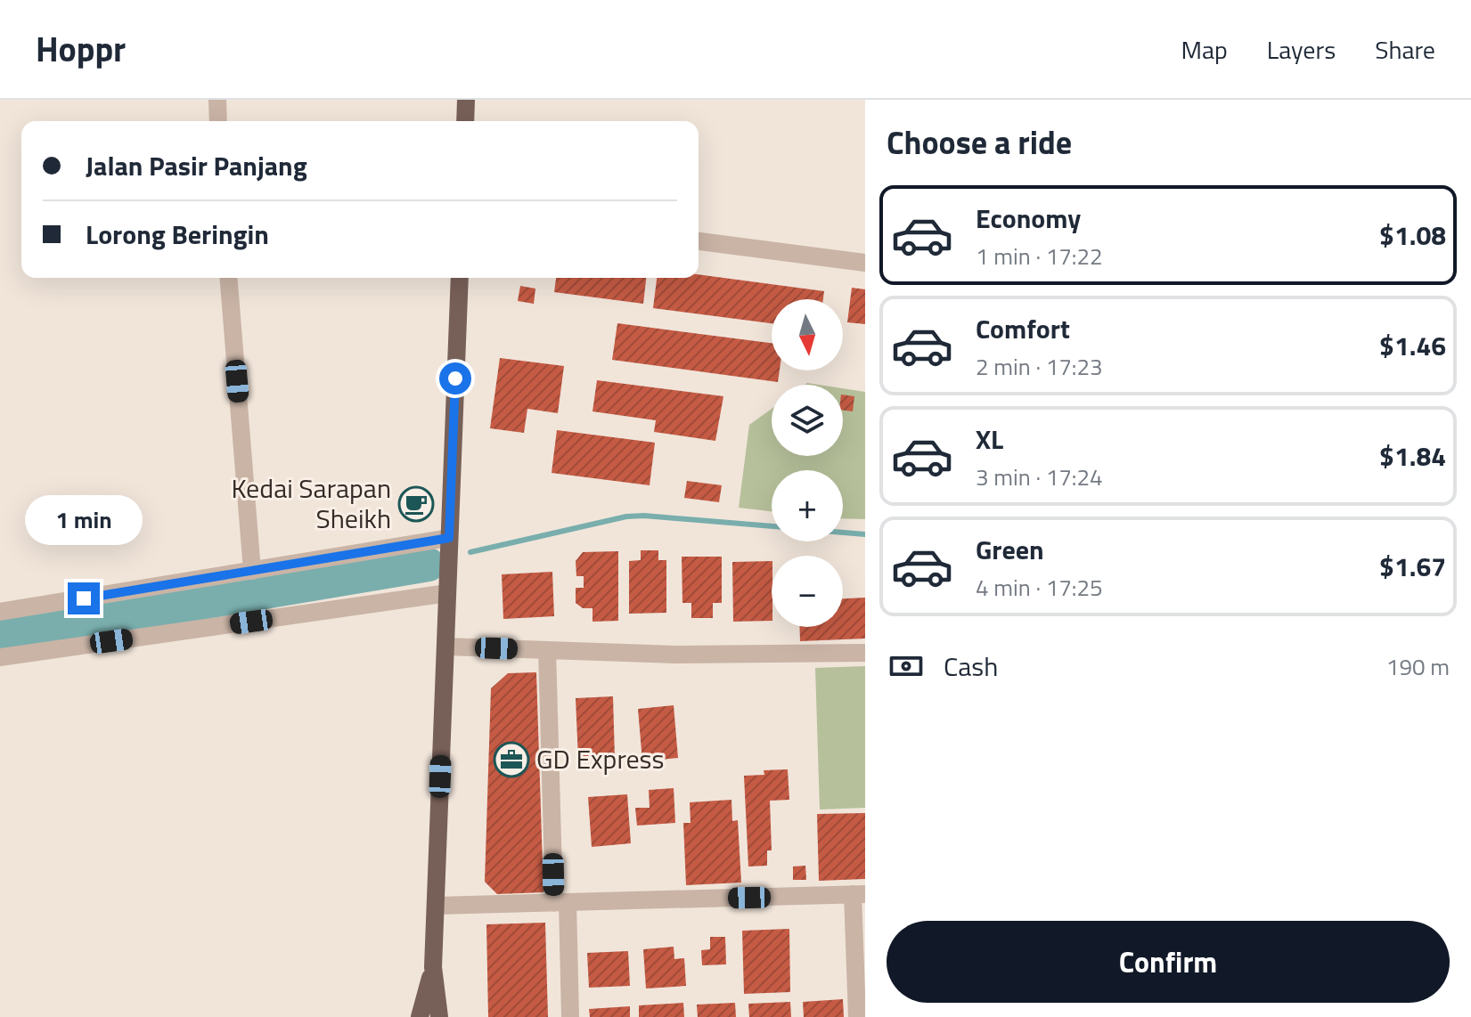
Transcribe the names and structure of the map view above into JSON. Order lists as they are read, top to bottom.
{
  "places": {
    "cafe": ["Kedai Sarapan Sheikh"],
    "office": ["GD Express"]
  },
  "north": "bottom",
  "page": {
    "header": "Hoppr",
    "nav": ["Map", "Layers", "Share"],
    "heading": "Choose a ride",
    "banner": ["Jalan Pasir Panjang", "Lorong Beringin"],
    "list": [
      {
        "name": "Economy",
        "note": "1 min · 17:22",
        "value": "$1.08"
      },
      {
        "name": "Comfort",
        "note": "2 min · 17:23",
        "value": "$1.46"
      },
      {
        "name": "XL",
        "note": "3 min · 17:24",
        "value": "$1.84"
      },
      {
        "name": "Green",
        "note": "4 min · 17:25",
        "value": "$1.67"
      }
    ],
    "map_buttons": ["+", "−"],
    "bubble": "1 min",
    "pay": ["Cash", "190 m"],
    "buttons": "Confirm"
  }
}
